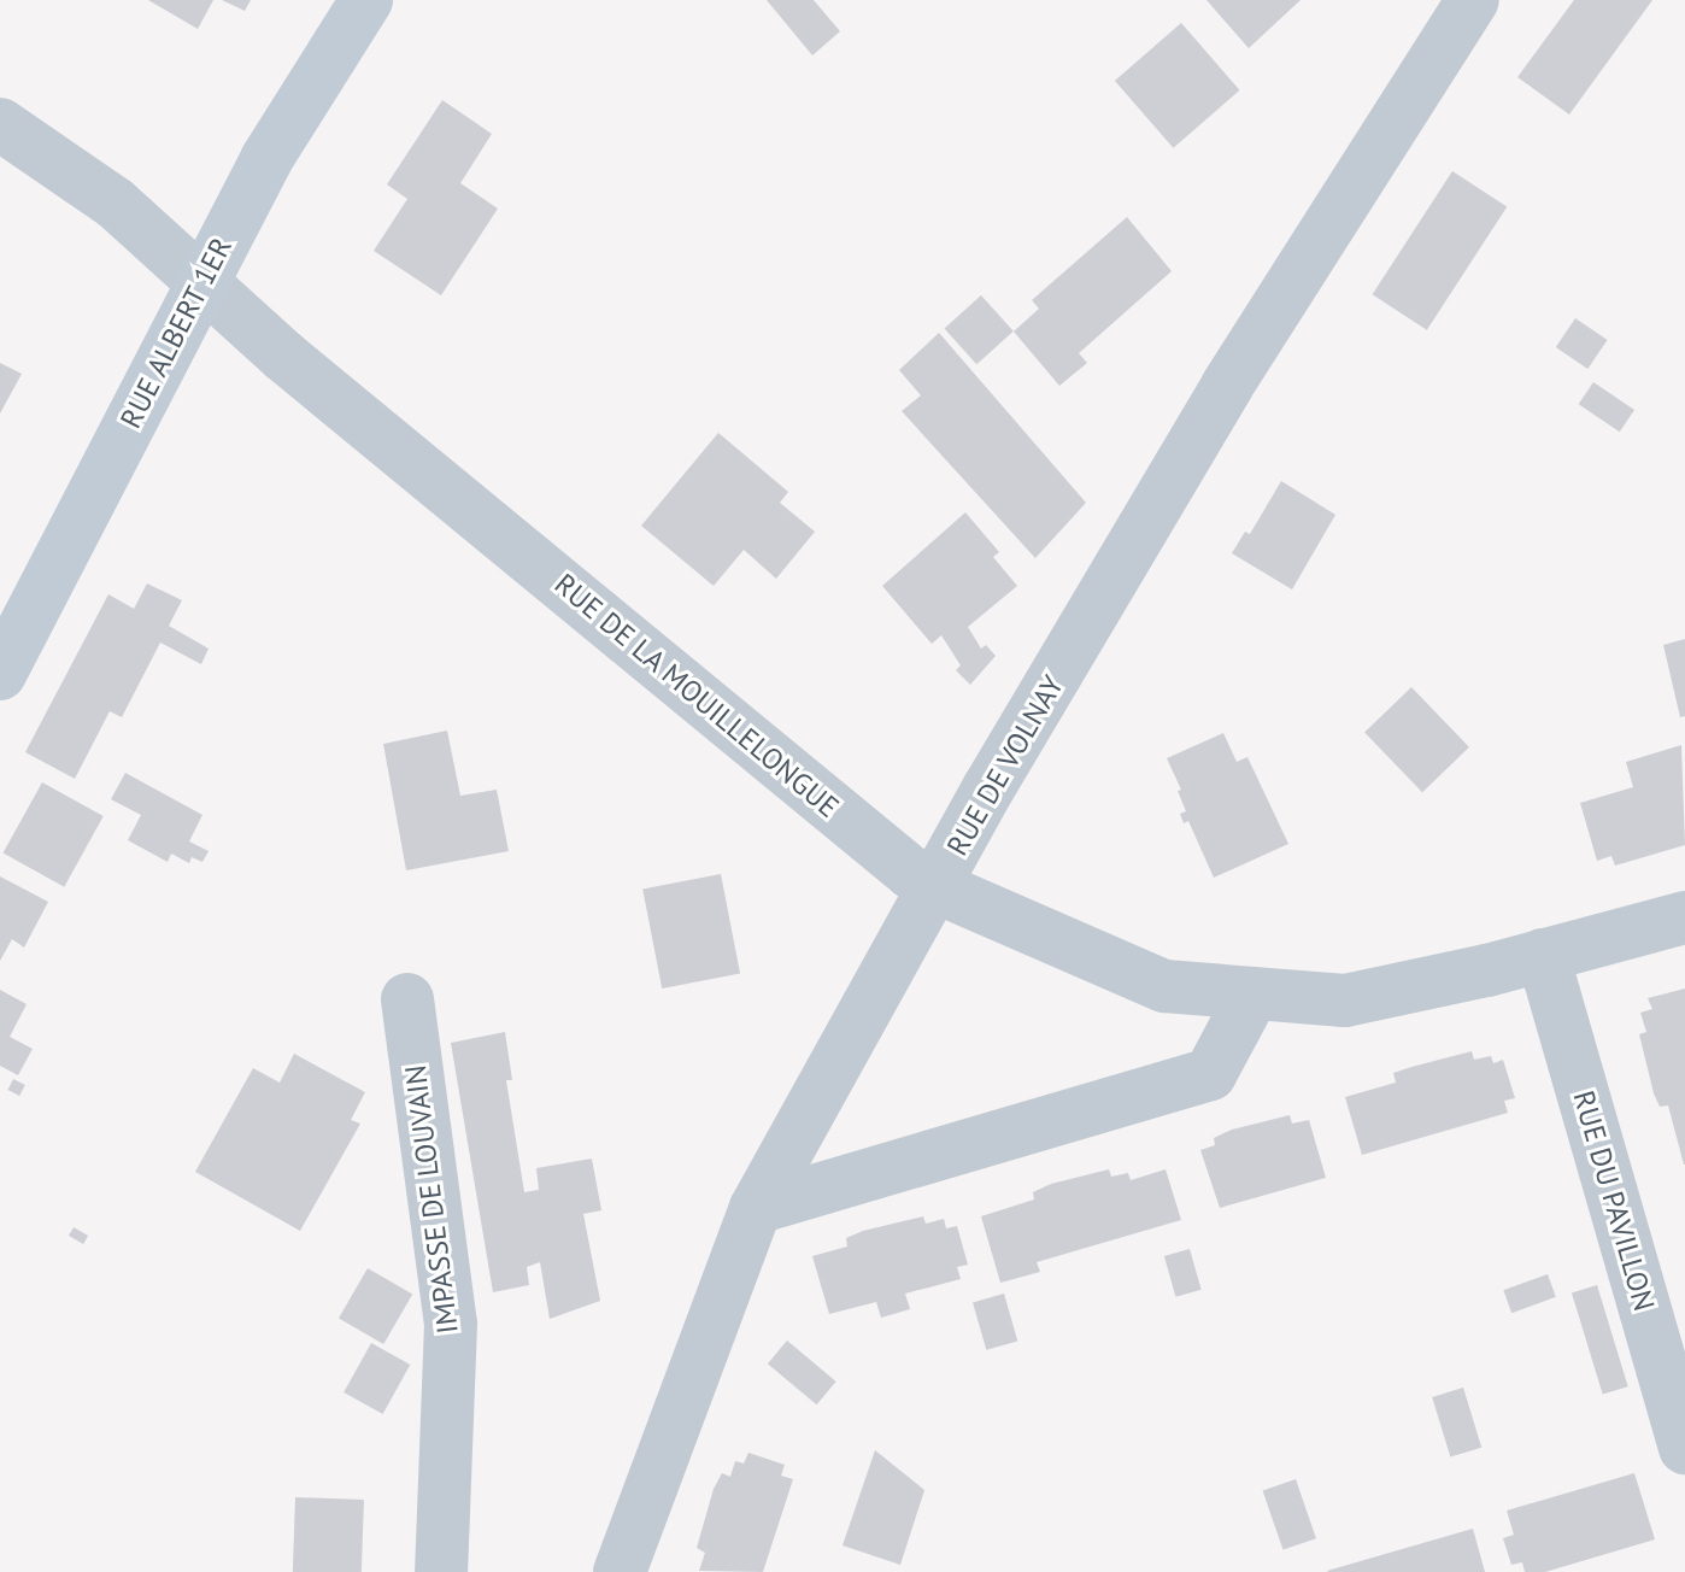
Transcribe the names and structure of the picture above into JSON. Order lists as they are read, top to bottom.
{
  "streets": {
    "main road": ["RUE ALBERT 1ER"],
    "street": [
      "RUE DE LA MOUILLELONGUE",
      "RUE DE VOLNAY",
      "IMPASSE DE LOUVAIN",
      "RUE DU PAVILLON"
    ]
  },
  "crossings": [
    ["RUE ALBERT 1ER", "RUE DE LA MOUILLELONGUE"],
    ["RUE DE LA MOUILLELONGUE", "RUE DE VOLNAY"],
    ["RUE DE LA MOUILLELONGUE", "RUE DU PAVILLON"]
  ]
}
